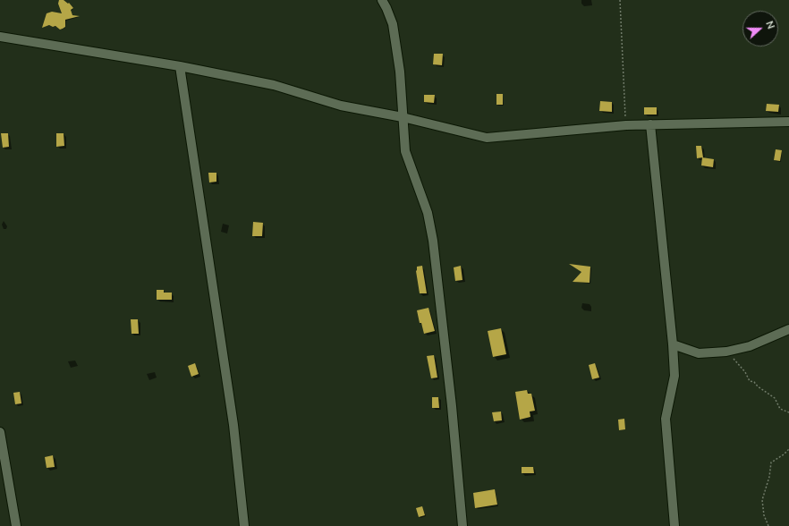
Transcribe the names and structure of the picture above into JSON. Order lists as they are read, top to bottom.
{
  "north": "right"
}
